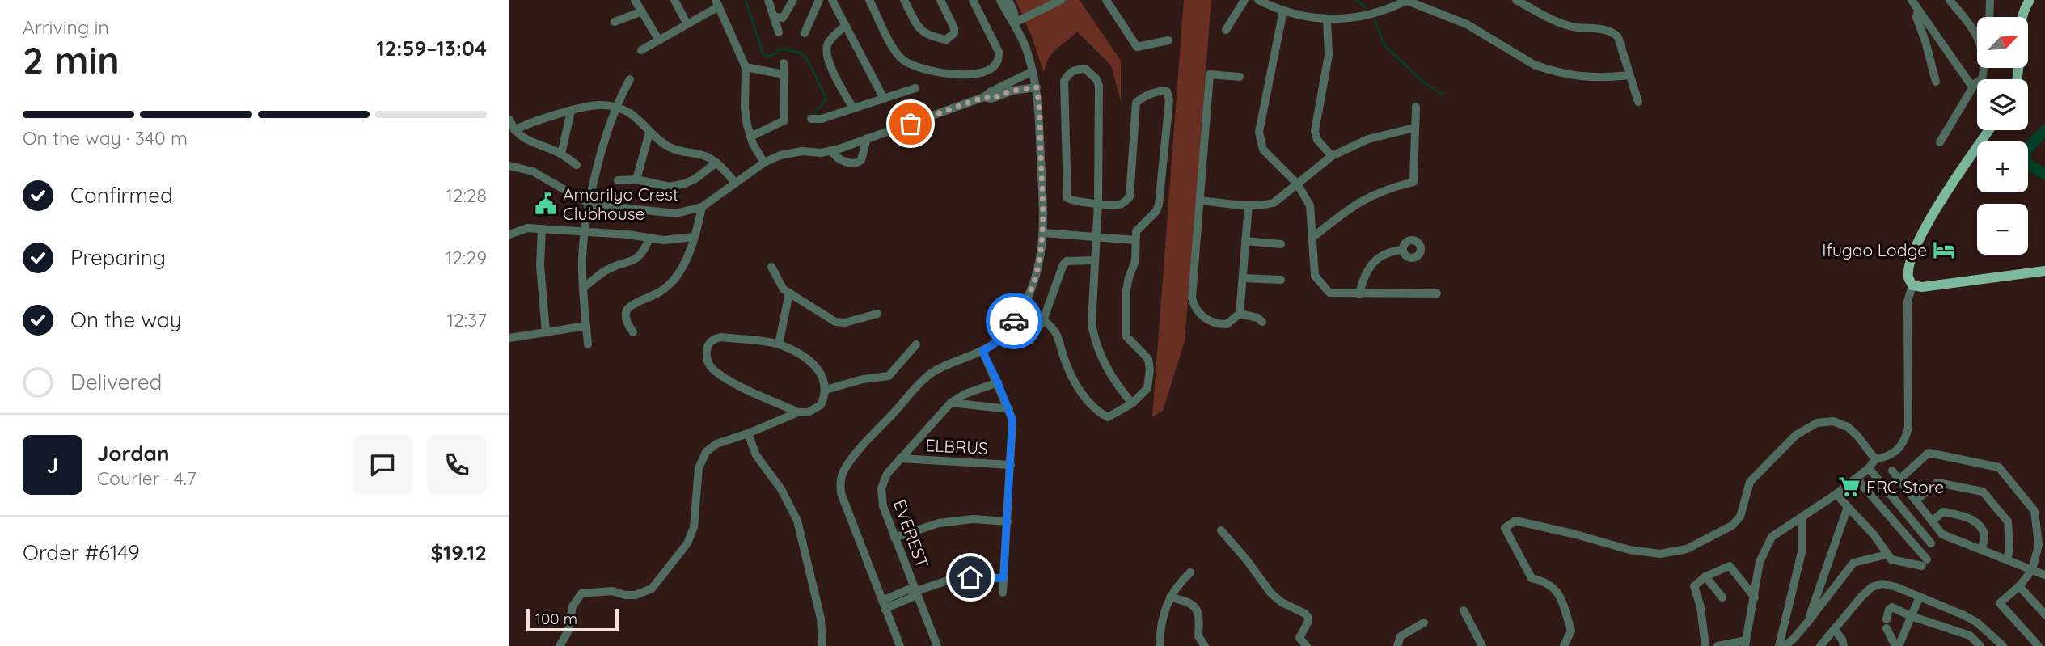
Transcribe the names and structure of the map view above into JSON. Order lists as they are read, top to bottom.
{
  "streets": {
    "street": ["ELBRUS", "EVEREST"]
  },
  "crossings": [
    ["ELBRUS", "EVEREST"]
  ],
  "places": {
    "public building": ["Amarilyo Crest Clubhouse"],
    "hotel": ["Ifugao Lodge"],
    "supermarket": ["FRC Store"]
  },
  "scale_bar": "100 m",
  "north": "top right",
  "page": {
    "heading": ["2 min", "Arriving in", "12:59–13:04"],
    "panel": [
      "Jordan",
      "Courier · 4.7",
      "Order #6149",
      "$19.12"
    ],
    "map_buttons": ["+", "−"],
    "bar": "On the way · 340 m",
    "list": [
      ["Confirmed", "12:28"],
      ["Preparing", "12:29"],
      ["On the way", "12:37"],
      "Delivered"
    ],
    "round": "J",
    "scale": "100 m"
  }
}
